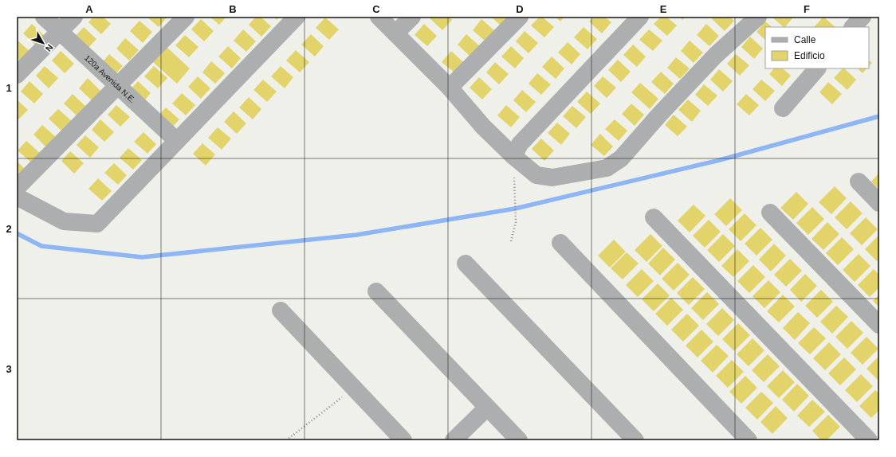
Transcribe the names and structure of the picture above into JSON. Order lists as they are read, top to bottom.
{
  "streets": {
    "street": ["120a Avenida N.E."]
  },
  "legend": ["Calle", "Edificio"],
  "north": "bottom right",
  "grid": {
    "columns": [
      "A",
      "B",
      "C",
      "D",
      "E",
      "F"
    ],
    "rows": ["1", "2", "3"]
  }
}
